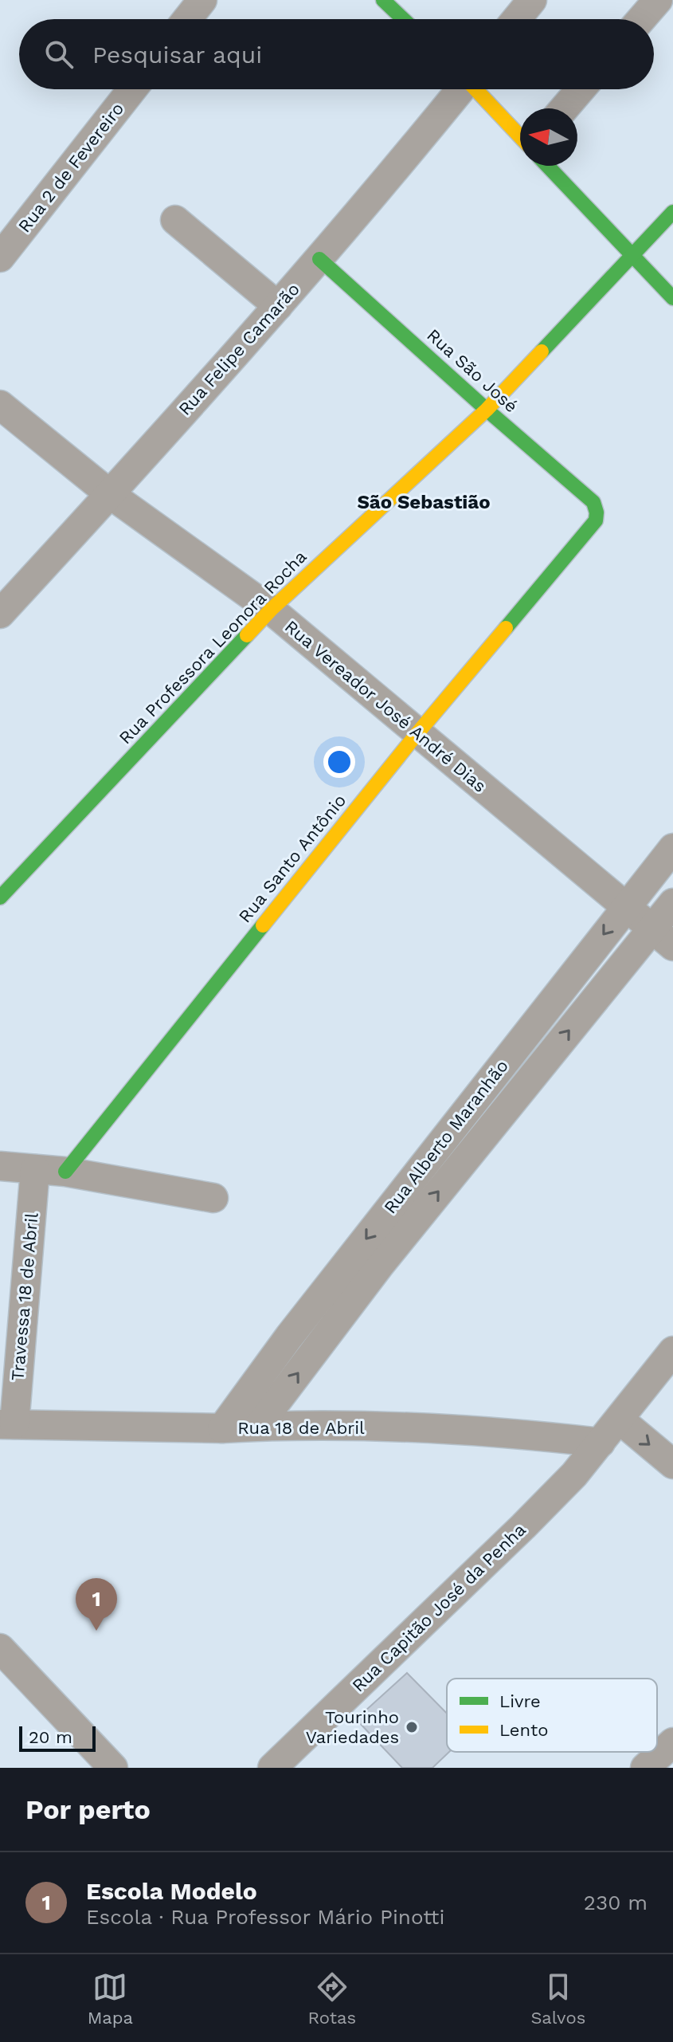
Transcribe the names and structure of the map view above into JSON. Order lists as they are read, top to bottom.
{
  "streets": {
    "street": [
      "Rua 2 de Fevereiro",
      "Rua Felipe Camarão",
      "Rua São José",
      "Rua Professora Leonora Rocha",
      "Rua Vereador José André Dias",
      "Rua Santo Antônio",
      "Rua Alberto Maranhão",
      "Travessa 18 de Abril",
      "Rua 18 de Abril",
      "Rua Capitão José da Penha"
    ]
  },
  "crossings": [
    ["Rua Felipe Camarão", "Rua São José"],
    ["Rua Felipe Camarão", "Rua Vereador José André Dias"],
    ["Rua São José", "Rua Professora Leonora Rocha"],
    ["Rua São José", "Rua Santo Antônio"],
    ["Rua Professora Leonora Rocha", "Rua Vereador José André Dias"],
    ["Rua Vereador José André Dias", "Rua Santo Antônio"],
    ["Rua Vereador José André Dias", "Rua Alberto Maranhão"],
    ["Rua Alberto Maranhão", "Rua 18 de Abril"],
    ["Travessa 18 de Abril", "Rua 18 de Abril"],
    ["Rua 18 de Abril", "Rua Capitão José da Penha"]
  ],
  "districts": ["São Sebastião"],
  "places": ["Tourinho Variedades"],
  "legend": ["Livre", "Lento"],
  "scale_bar": "20 m",
  "north": "left",
  "page": {
    "search": "Pesquisar aqui",
    "pins": "1",
    "scale": "20 m",
    "heading": "Por perto",
    "list": [
      {
        "mark": "1",
        "name": "Escola Modelo",
        "note": "Escola · Rua Professor Mário Pinotti",
        "value": "230 m"
      }
    ],
    "nav": ["Mapa", "Rotas", "Salvos"]
  }
}
